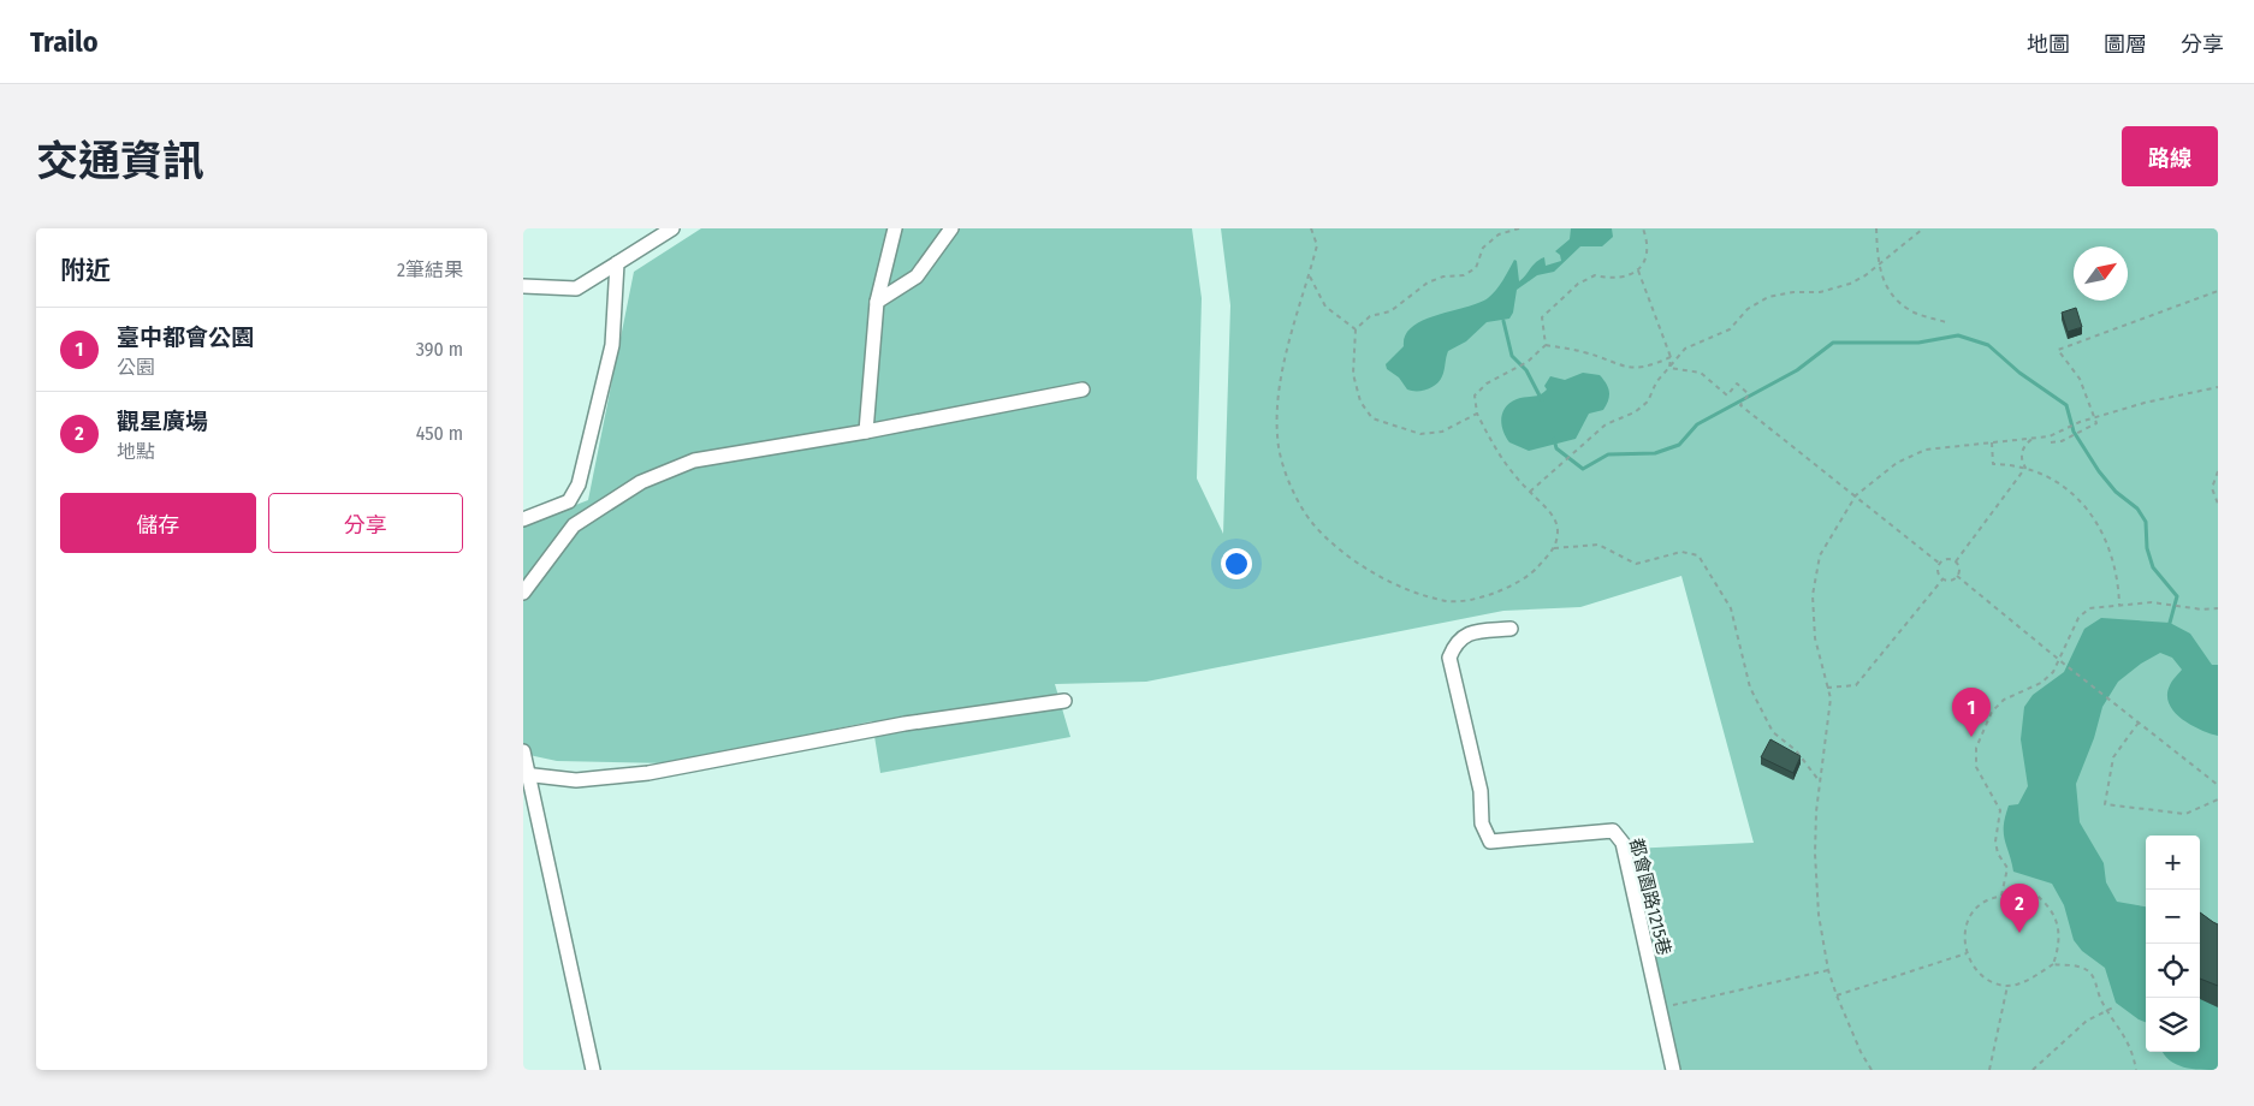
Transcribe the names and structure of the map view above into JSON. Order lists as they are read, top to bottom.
{
  "streets": {
    "street": ["都會園路1215巷"]
  },
  "north": "top right",
  "page": {
    "header": "Trailo",
    "nav": ["地圖", "圖層", "分享"],
    "title": "交通資訊",
    "buttons": [
      "路線",
      ["儲存", "分享"]
    ],
    "heading": ["附近", "2筆結果"],
    "list": [
      {
        "mark": "1",
        "name": "臺中都會公園",
        "note": "公園",
        "value": "390 m"
      },
      {
        "mark": "2",
        "name": "觀星廣場",
        "note": "地點",
        "value": "450 m"
      }
    ],
    "pins": ["1", "2"],
    "map_buttons": ["+", "−"]
  }
}
